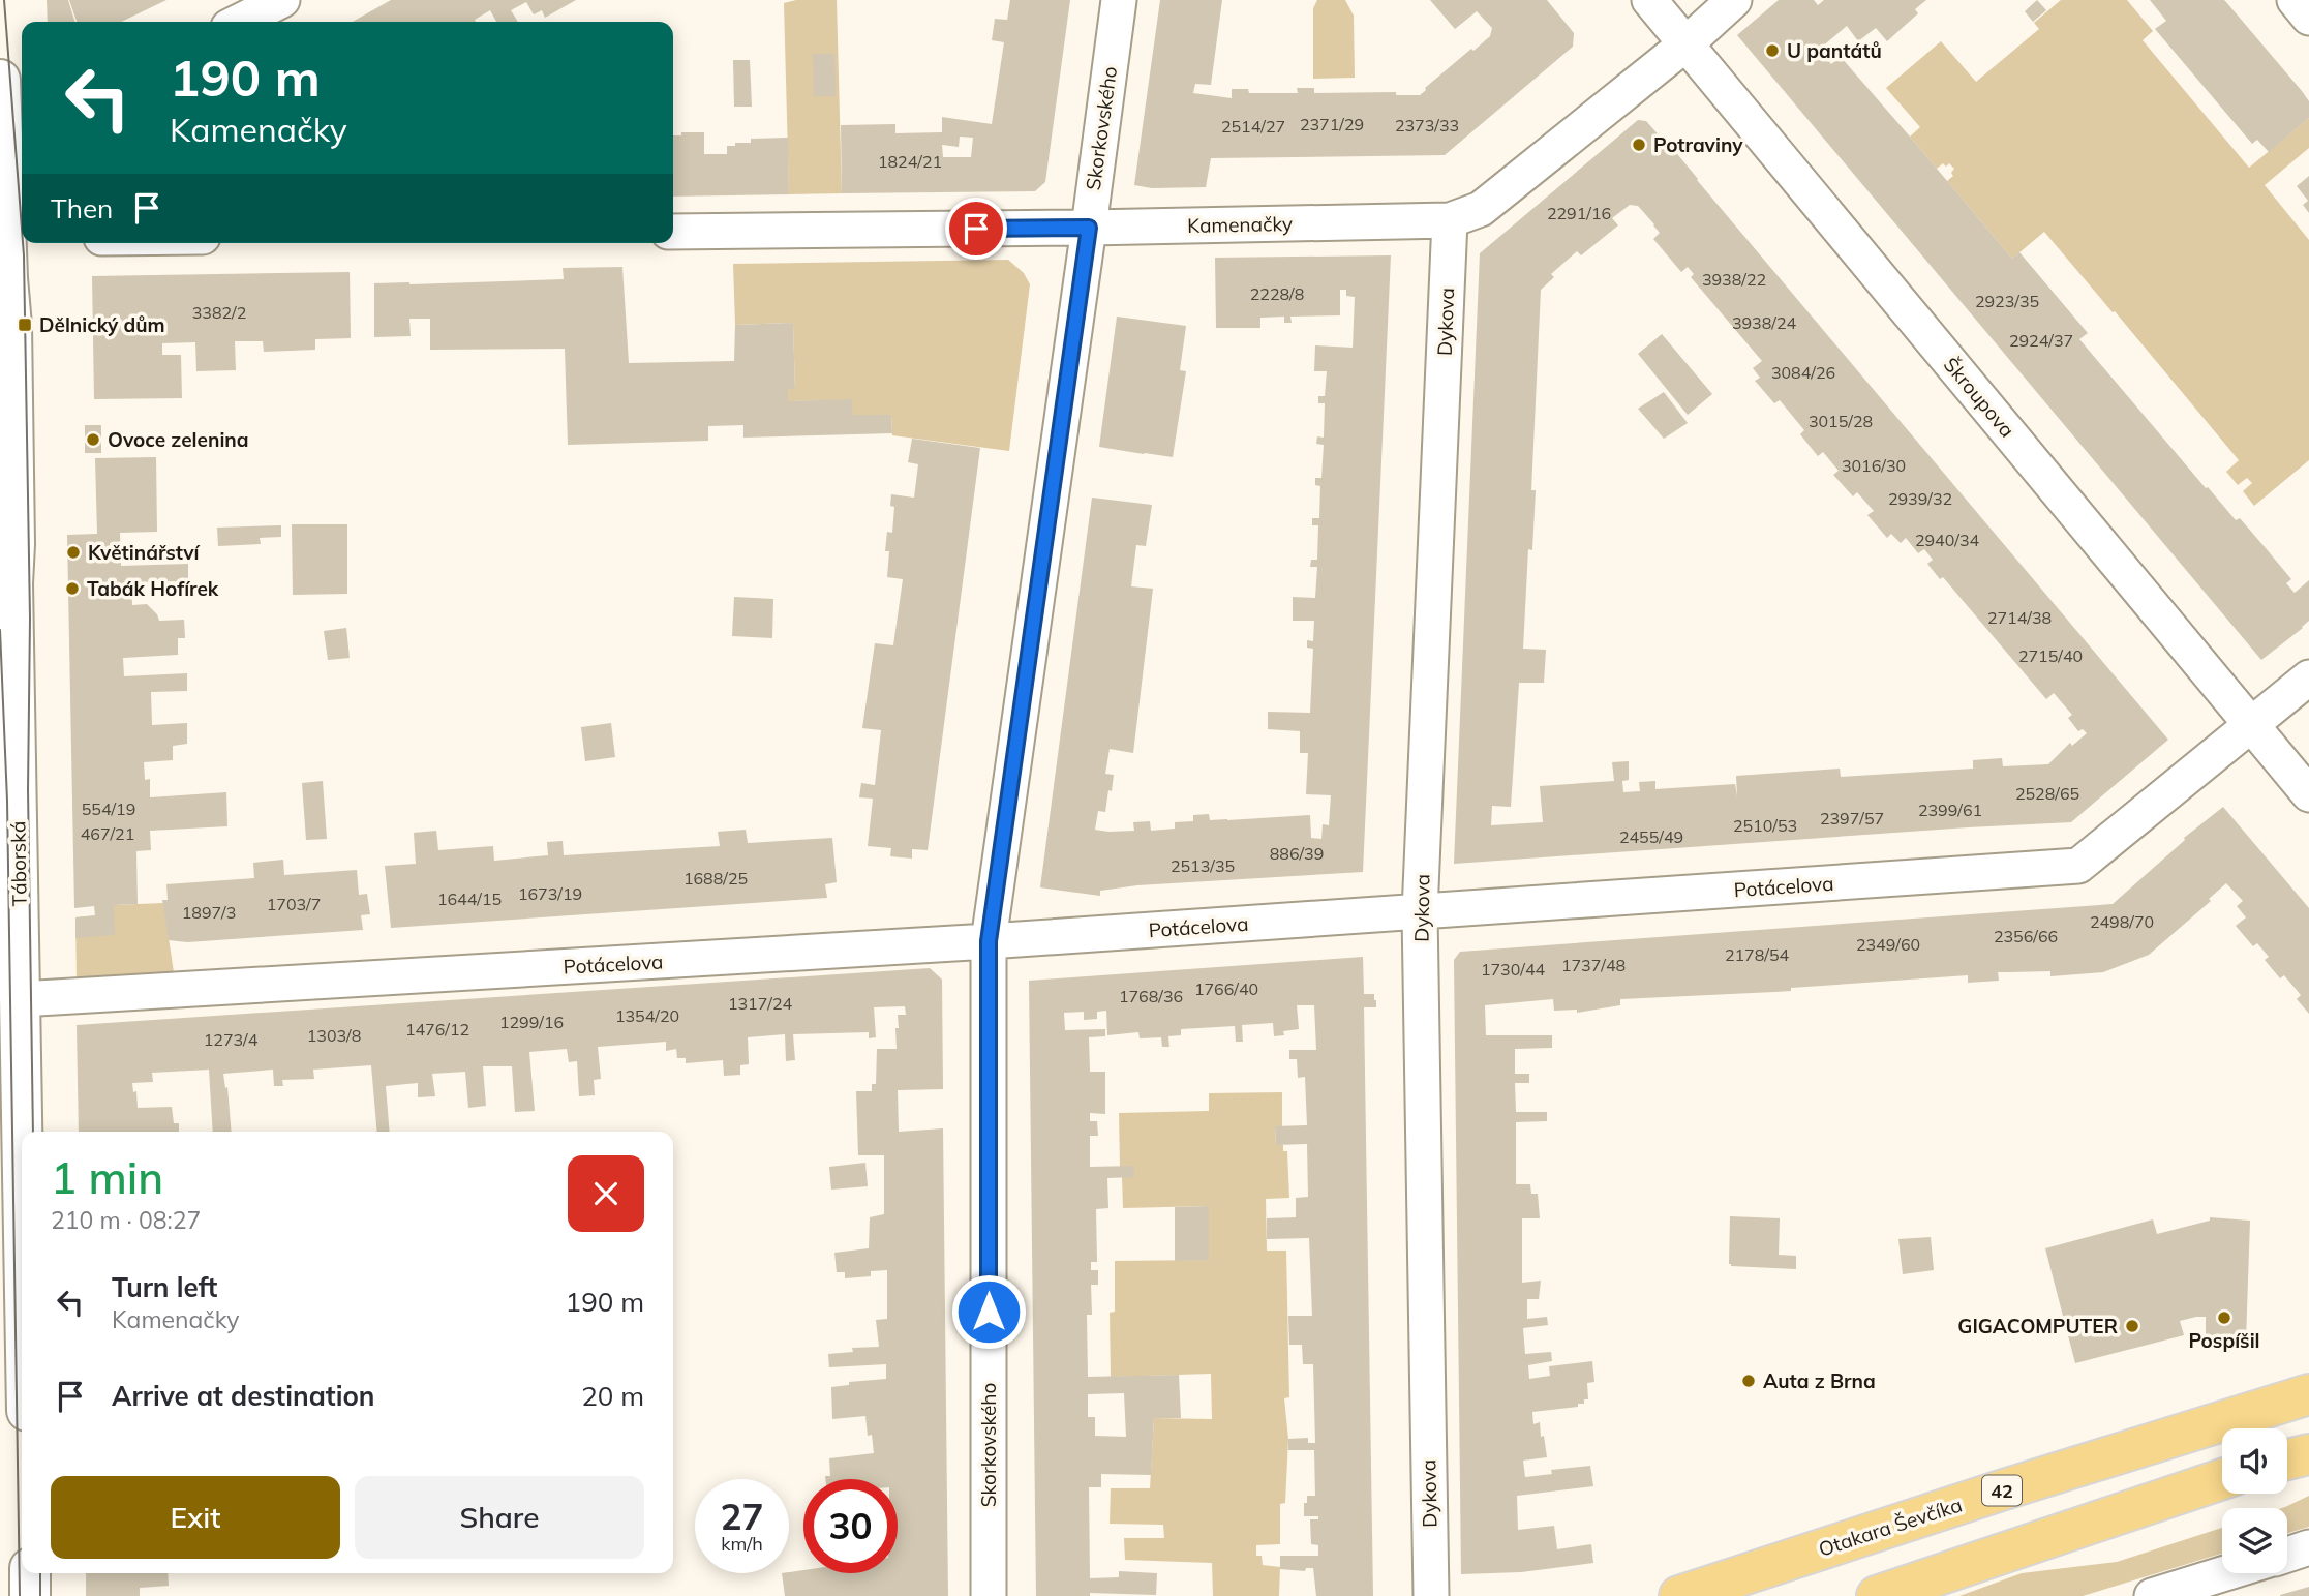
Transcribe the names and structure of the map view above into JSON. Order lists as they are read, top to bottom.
{
  "streets": {
    "main road": ["42", "Otakara Ševčíka"],
    "street": [
      "Skorkovského",
      "Kamenačky",
      "Dykova",
      "Škroupova",
      "Táborská",
      "Potácelova"
    ]
  },
  "crossings": [
    ["Skorkovského", "Kamenačky"],
    ["Skorkovského", "Potácelova"],
    ["Kamenačky", "Dykova"],
    ["Kamenačky", "Škroupova"],
    ["Dykova", "Potácelova"],
    ["Škroupova", "Potácelova"],
    ["Táborská", "Potácelova"]
  ],
  "places": {
    "other": [
      "U pantátů",
      "Potraviny",
      "Ovoce zelenina",
      "Květinářství",
      "Tabák Hofírek",
      "Pospíšil",
      "GIGACOMPUTER",
      "Auta z Brna"
    ],
    "transit": ["Dělnický dům"]
  },
  "house_numbers": [
    "2371/29",
    "2373/33",
    "2514/27",
    "1824/21",
    "2291/16",
    "3938/22",
    "2228/8",
    "2923/35",
    "3382/2",
    "3938/24",
    "2924/37",
    "3084/26",
    "3015/28",
    "3016/30",
    "2939/32",
    "2940/34",
    "2714/38",
    "2715/40",
    "2528/65",
    "554/19",
    "2399/61",
    "2397/57",
    "2510/53",
    "467/21",
    "2455/49",
    "886/39",
    "2513/35",
    "1688/25",
    "1673/19",
    "1644/15",
    "1703/7",
    "1897/3",
    "2498/70",
    "2356/66",
    "2349/60",
    "2178/54",
    "1737/48",
    "1730/44",
    "1766/40",
    "1768/36",
    "1317/24",
    "1354/20",
    "1299/16",
    "1476/12",
    "1303/8",
    "1273/4"
  ],
  "page": {
    "turn": ["190 m", "Kamenačky"],
    "then": "Then",
    "heading": ["1 min", "210 m · 08:27"],
    "list": [
      {
        "name": "Turn left",
        "note": "Kamenačky",
        "value": "190 m"
      },
      {
        "name": "Arrive at destination",
        "value": "20 m"
      }
    ],
    "buttons": ["Exit", "Share"],
    "speed": "27 km/h",
    "limit": "30"
  }
}
